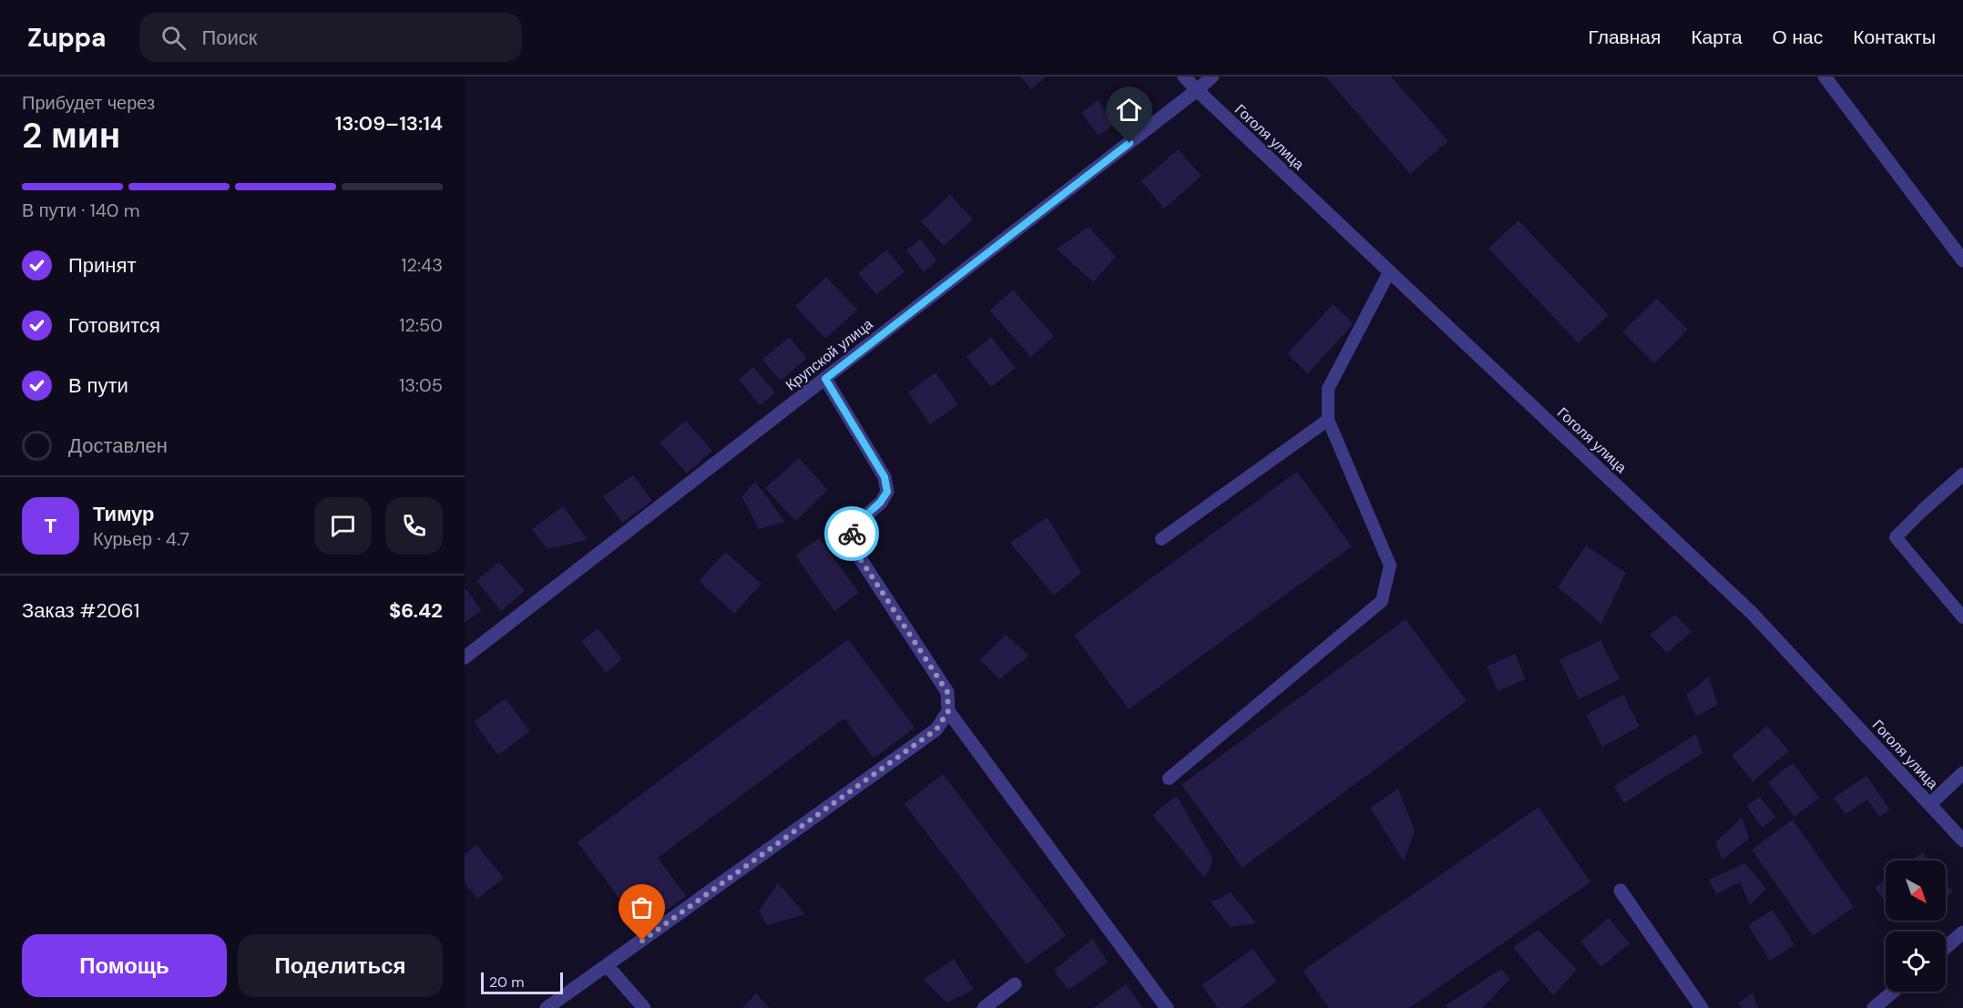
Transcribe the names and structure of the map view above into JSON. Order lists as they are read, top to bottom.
{
  "streets": {
    "street": ["Гоголя улица", "Крупской улица"]
  },
  "crossings": [
    ["Гоголя улица", "Крупской улица"]
  ],
  "scale_bar": "20 m",
  "north": "bottom right",
  "page": {
    "header": "Zuppa",
    "search": "Поиск",
    "nav": [
      "Главная",
      "Карта",
      "О нас",
      "Контакты"
    ],
    "heading": ["2 мин", "Прибудет через", "13:09–13:14"],
    "panel": [
      "Тимур",
      "Курьер · 4.7",
      "Заказ #2061",
      "$6.42"
    ],
    "bar": "В пути · 140 m",
    "list": [
      ["Принят", "12:43"],
      ["Готовится", "12:50"],
      ["В пути", "13:05"],
      "Доставлен"
    ],
    "round": "Т",
    "buttons": ["Помощь", "Поделиться"],
    "scale": "20 m"
  }
}
